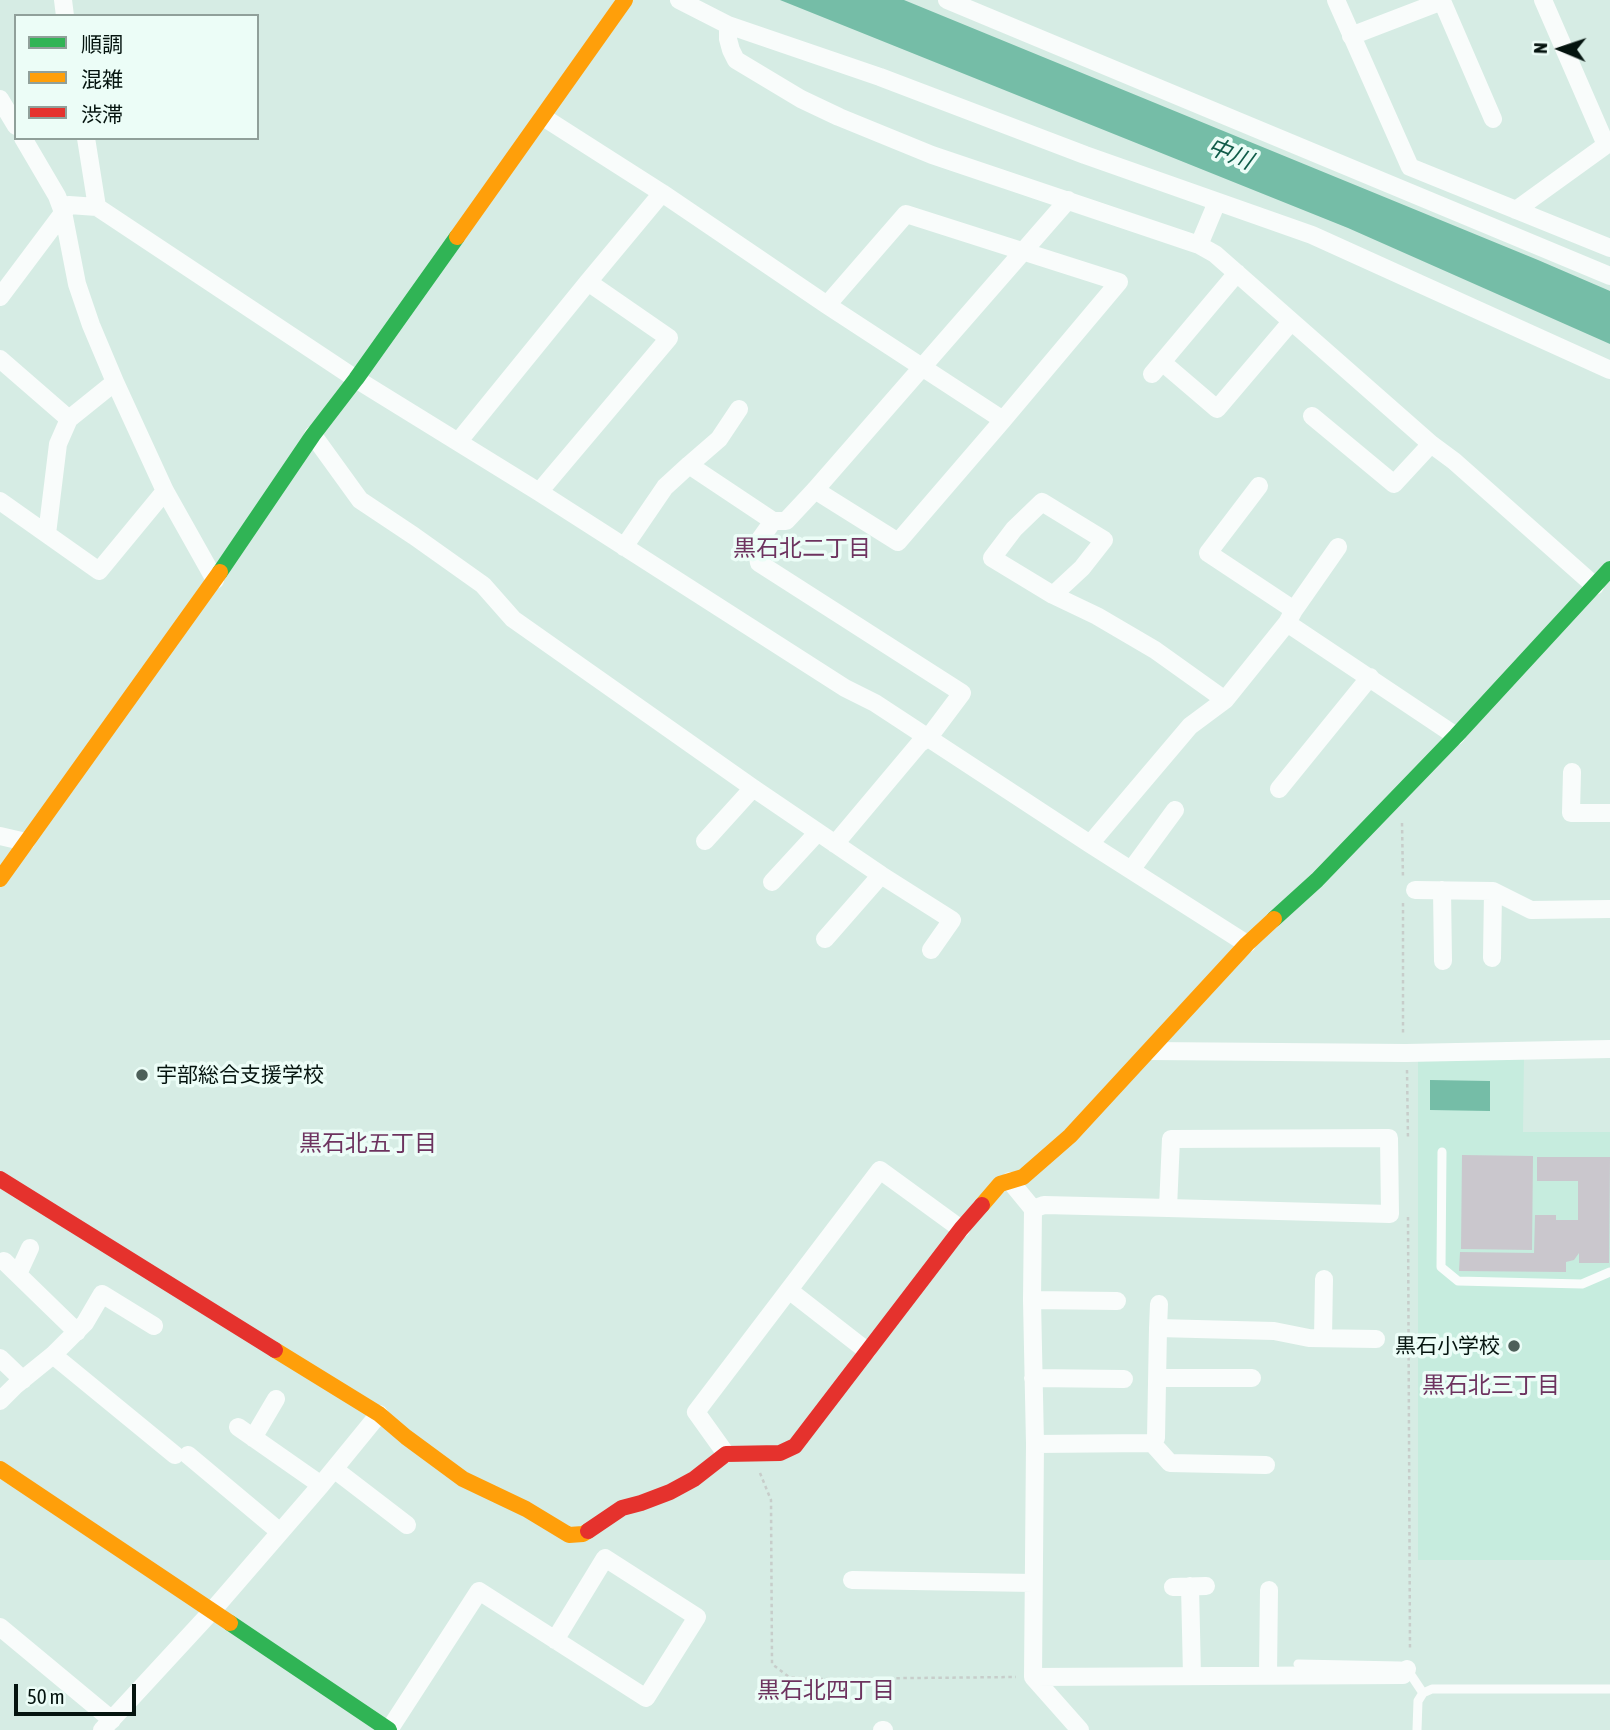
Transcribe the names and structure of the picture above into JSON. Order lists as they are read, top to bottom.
{
  "districts": [
    "黒石北二丁目",
    "黒石北五丁目",
    "黒石北三丁目",
    "黒石北四丁目"
  ],
  "water": ["中川"],
  "places": ["宇部総合支援学校", "黒石小学校"],
  "legend": ["順調", "混雑", "渋滞"],
  "scale_bar": "50 m",
  "north": "left"
}
